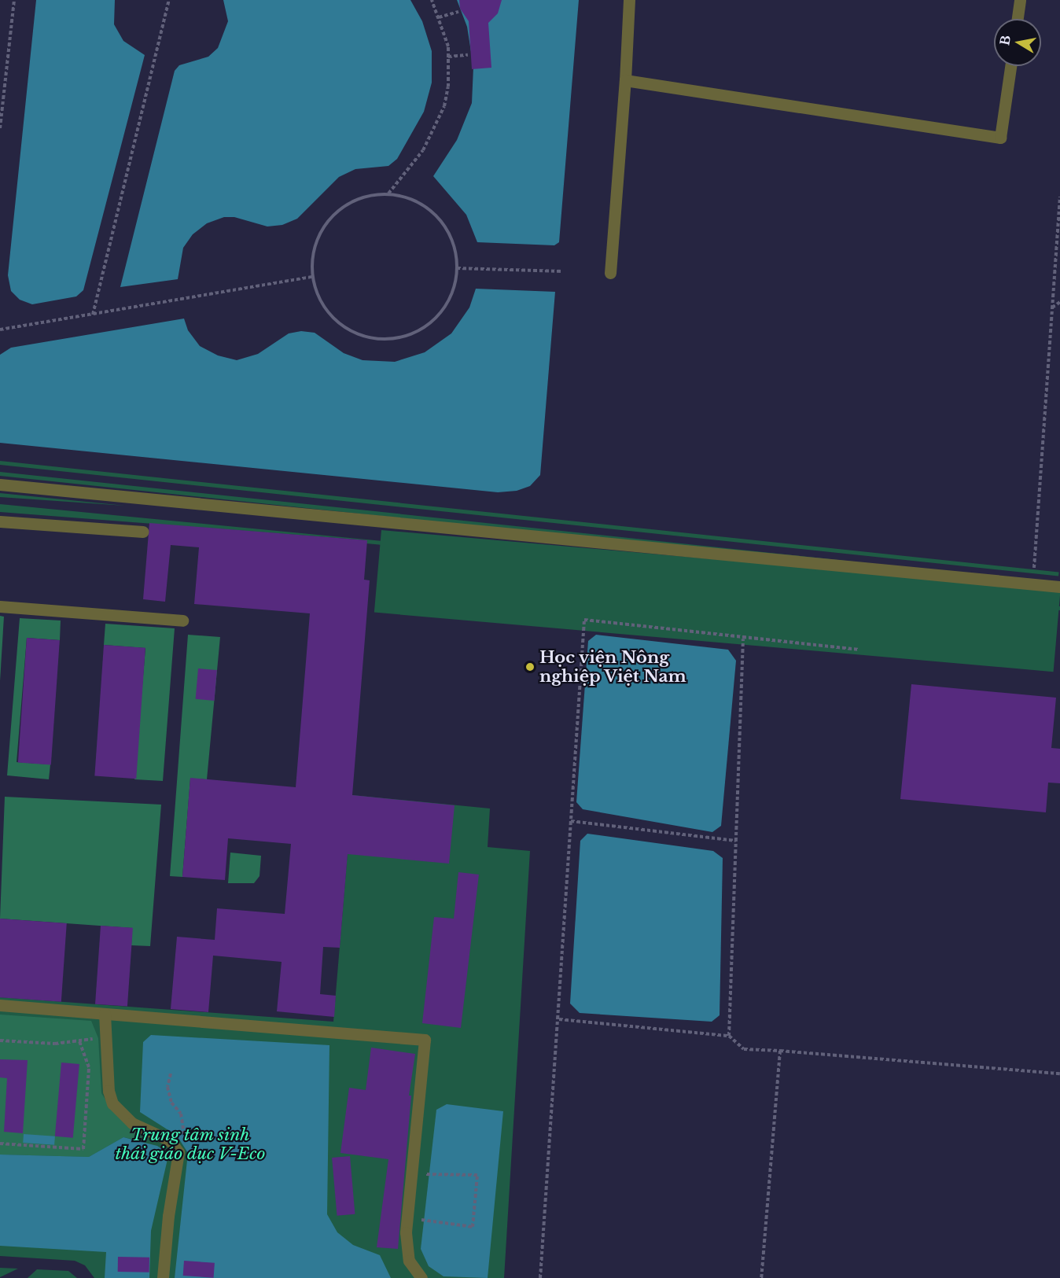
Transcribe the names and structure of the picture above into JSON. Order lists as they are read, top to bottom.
{
  "parks": ["Trung tâm sinh thái giáo dục V-Eco"],
  "places": ["Học viện Nông nghiệp Việt Nam"],
  "north": "left"
}
